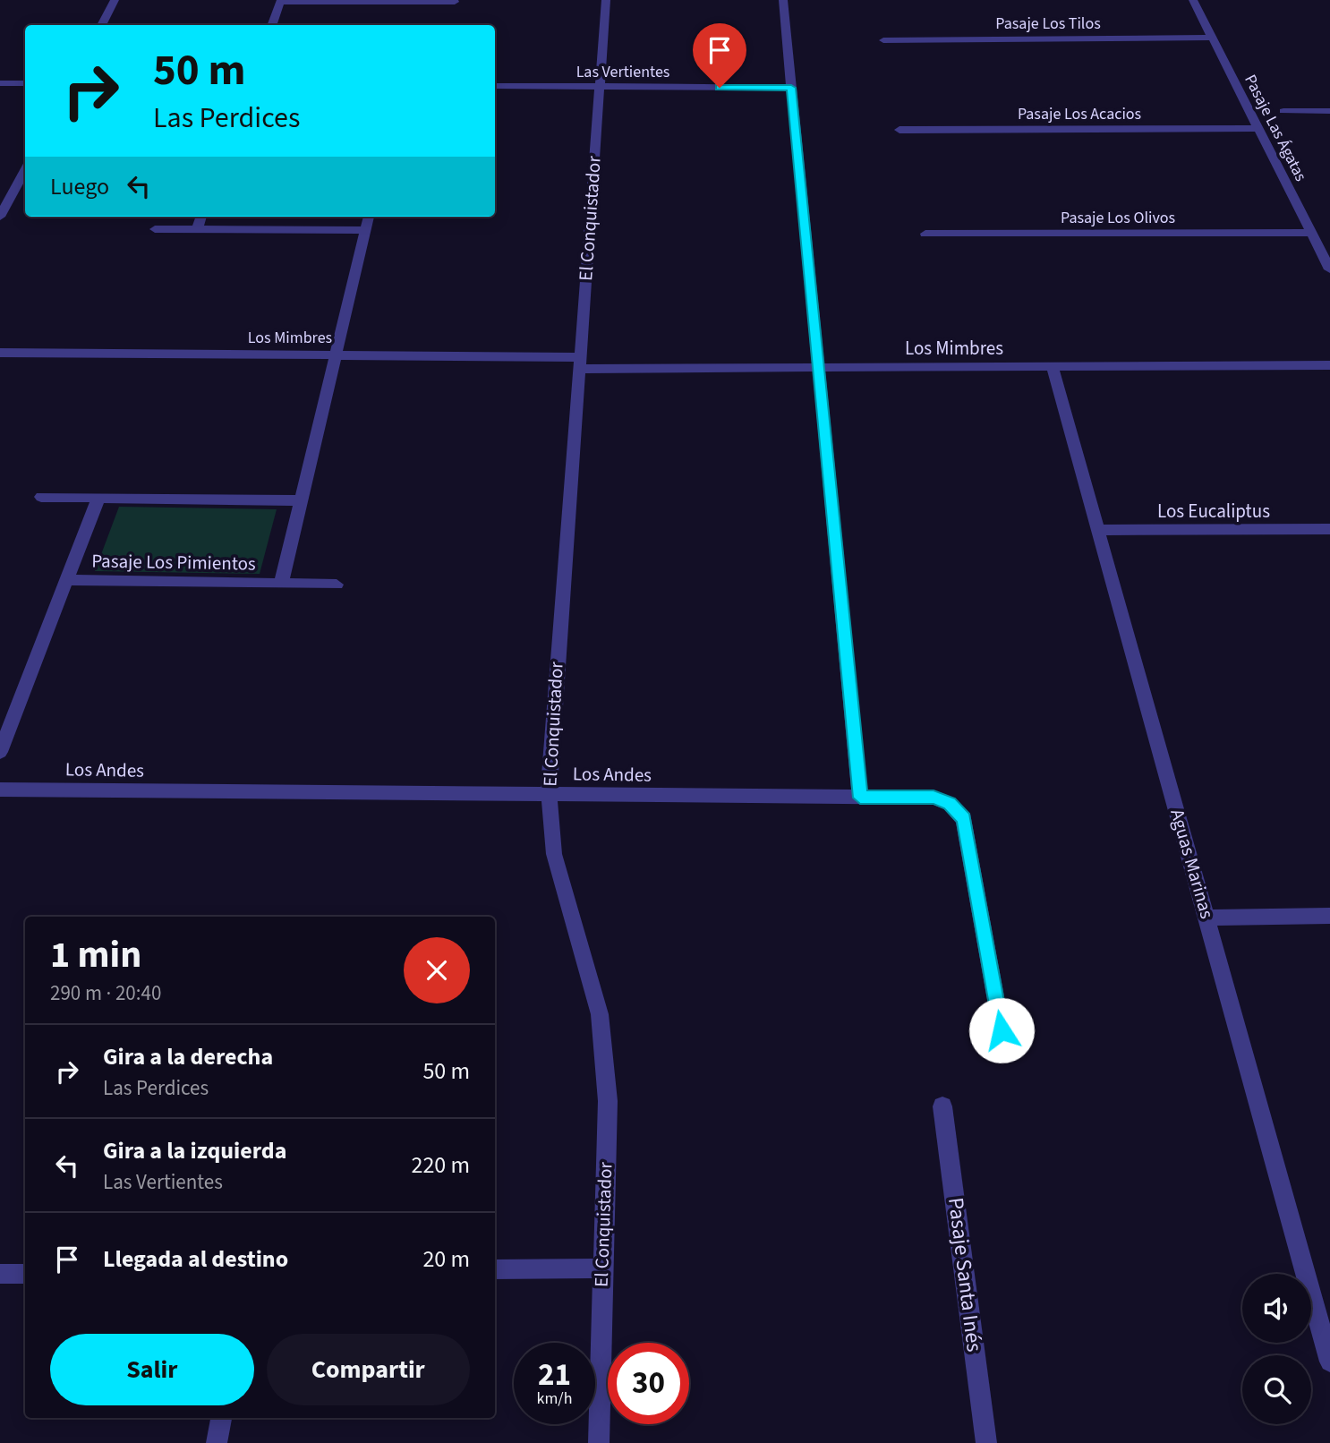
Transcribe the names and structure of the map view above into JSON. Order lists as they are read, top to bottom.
{
  "streets": {
    "street": [
      "Pasaje Los Tilos",
      "Las Vertientes",
      "Pasaje Los Acacios",
      "Pasaje Las Ágatas",
      "Pasaje Los Olivos",
      "El Conquistador",
      "Los Mimbres",
      "Los Eucaliptus",
      "Pasaje Los Pimientos",
      "Los Andes",
      "Aguas Marinas",
      "Pasaje Santa Inés"
    ]
  },
  "crossings": [
    ["Pasaje Los Tilos", "Pasaje Las Ágatas"],
    ["Las Vertientes", "El Conquistador"],
    ["Pasaje Los Acacios", "Pasaje Las Ágatas"],
    ["Pasaje Las Ágatas", "Pasaje Los Olivos"],
    ["El Conquistador", "Los Mimbres"],
    ["El Conquistador", "Los Andes"],
    ["Los Mimbres", "Pasaje Los Pimientos"],
    ["Los Mimbres", "Aguas Marinas"],
    ["Los Eucaliptus", "Aguas Marinas"]
  ],
  "page": {
    "turn": ["50 m", "Las Perdices"],
    "then": "Luego",
    "heading": ["1 min", "290 m · 20:40"],
    "list": [
      {
        "name": "Gira a la derecha",
        "note": "Las Perdices",
        "value": "50 m"
      },
      {
        "name": "Gira a la izquierda",
        "note": "Las Vertientes",
        "value": "220 m"
      },
      {
        "name": "Llegada al destino",
        "value": "20 m"
      }
    ],
    "buttons": ["Salir", "Compartir"],
    "speed": "21 km/h",
    "limit": "30"
  }
}
